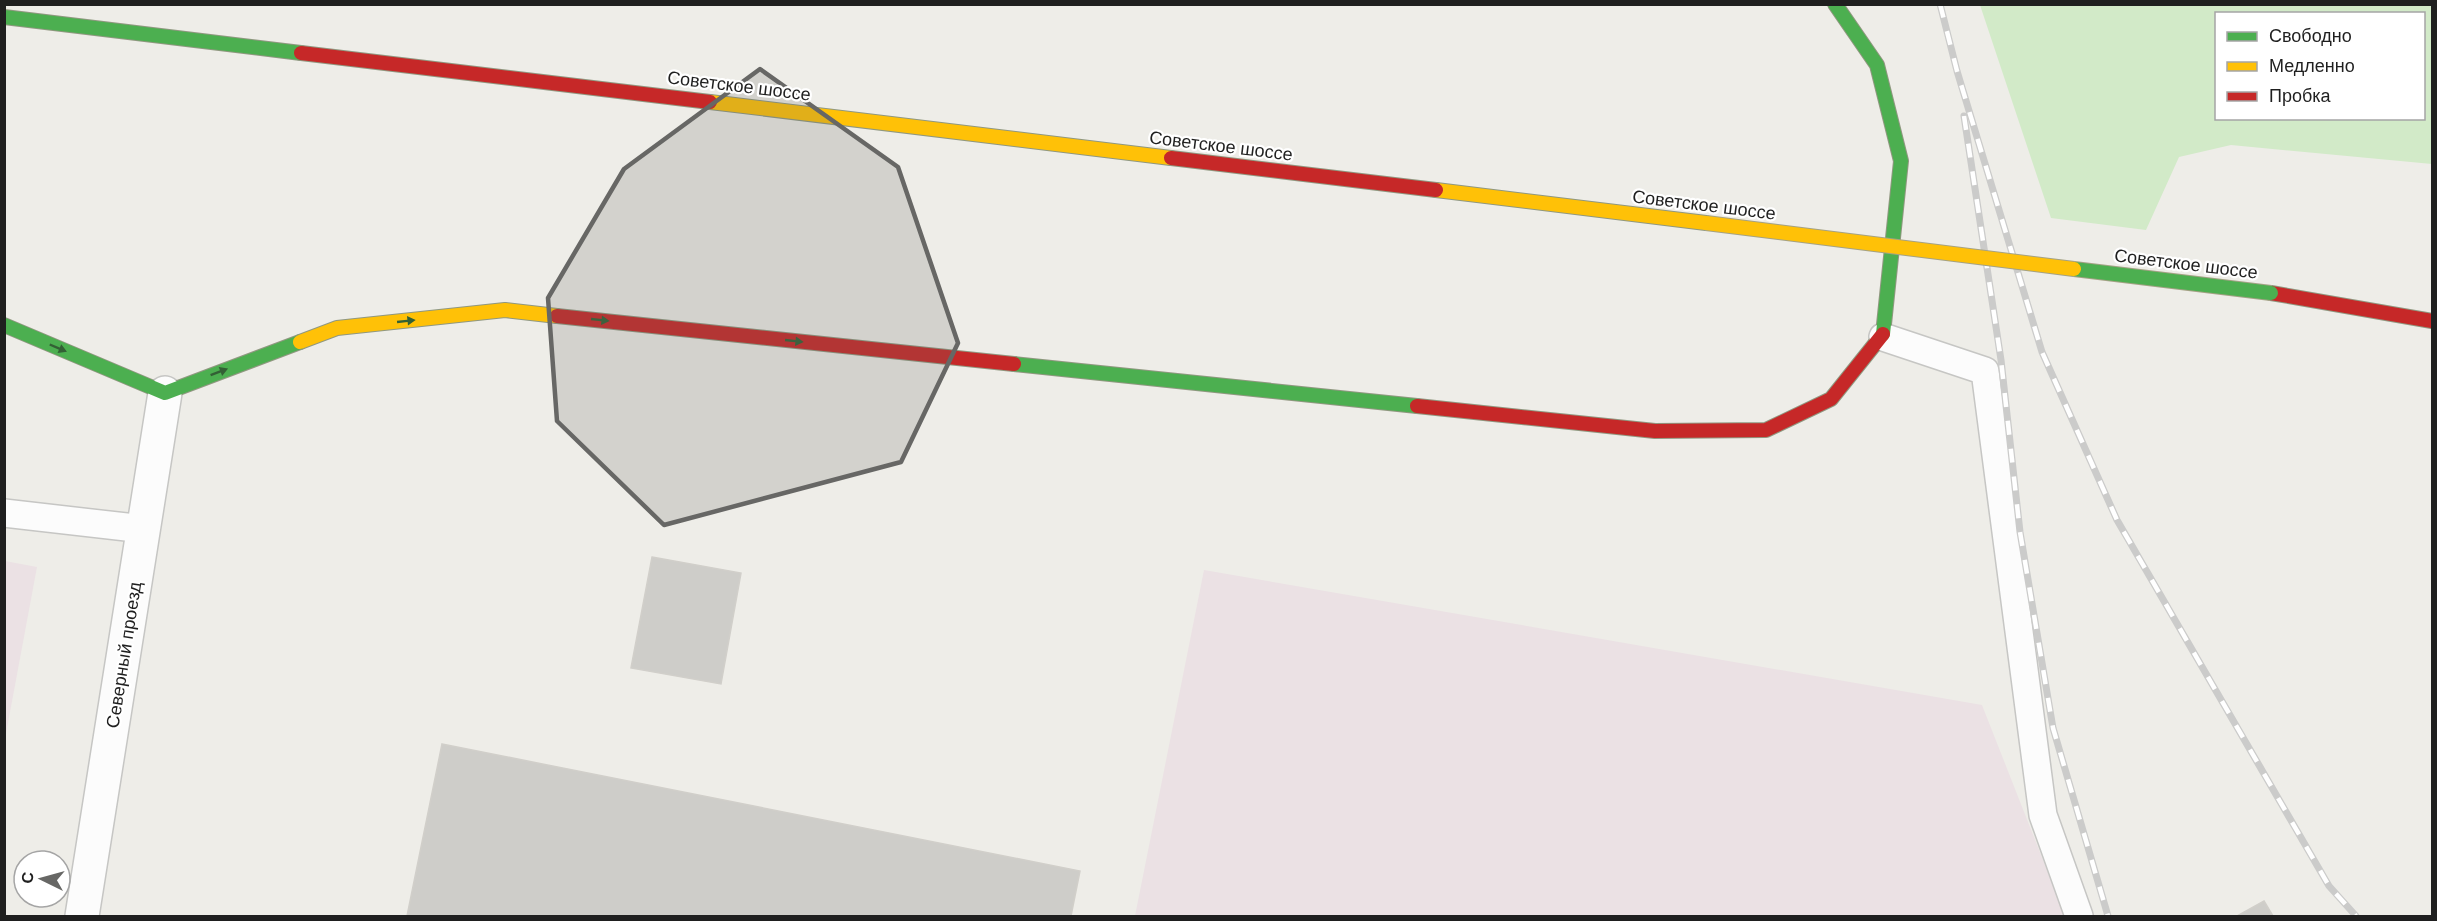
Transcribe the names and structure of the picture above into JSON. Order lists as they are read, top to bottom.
{
  "streets": {
    "main road": ["Советское шоссе"],
    "street": ["Северный проезд"]
  },
  "legend": ["Свободно", "Медленно", "Пробка"],
  "north": "left"
}
